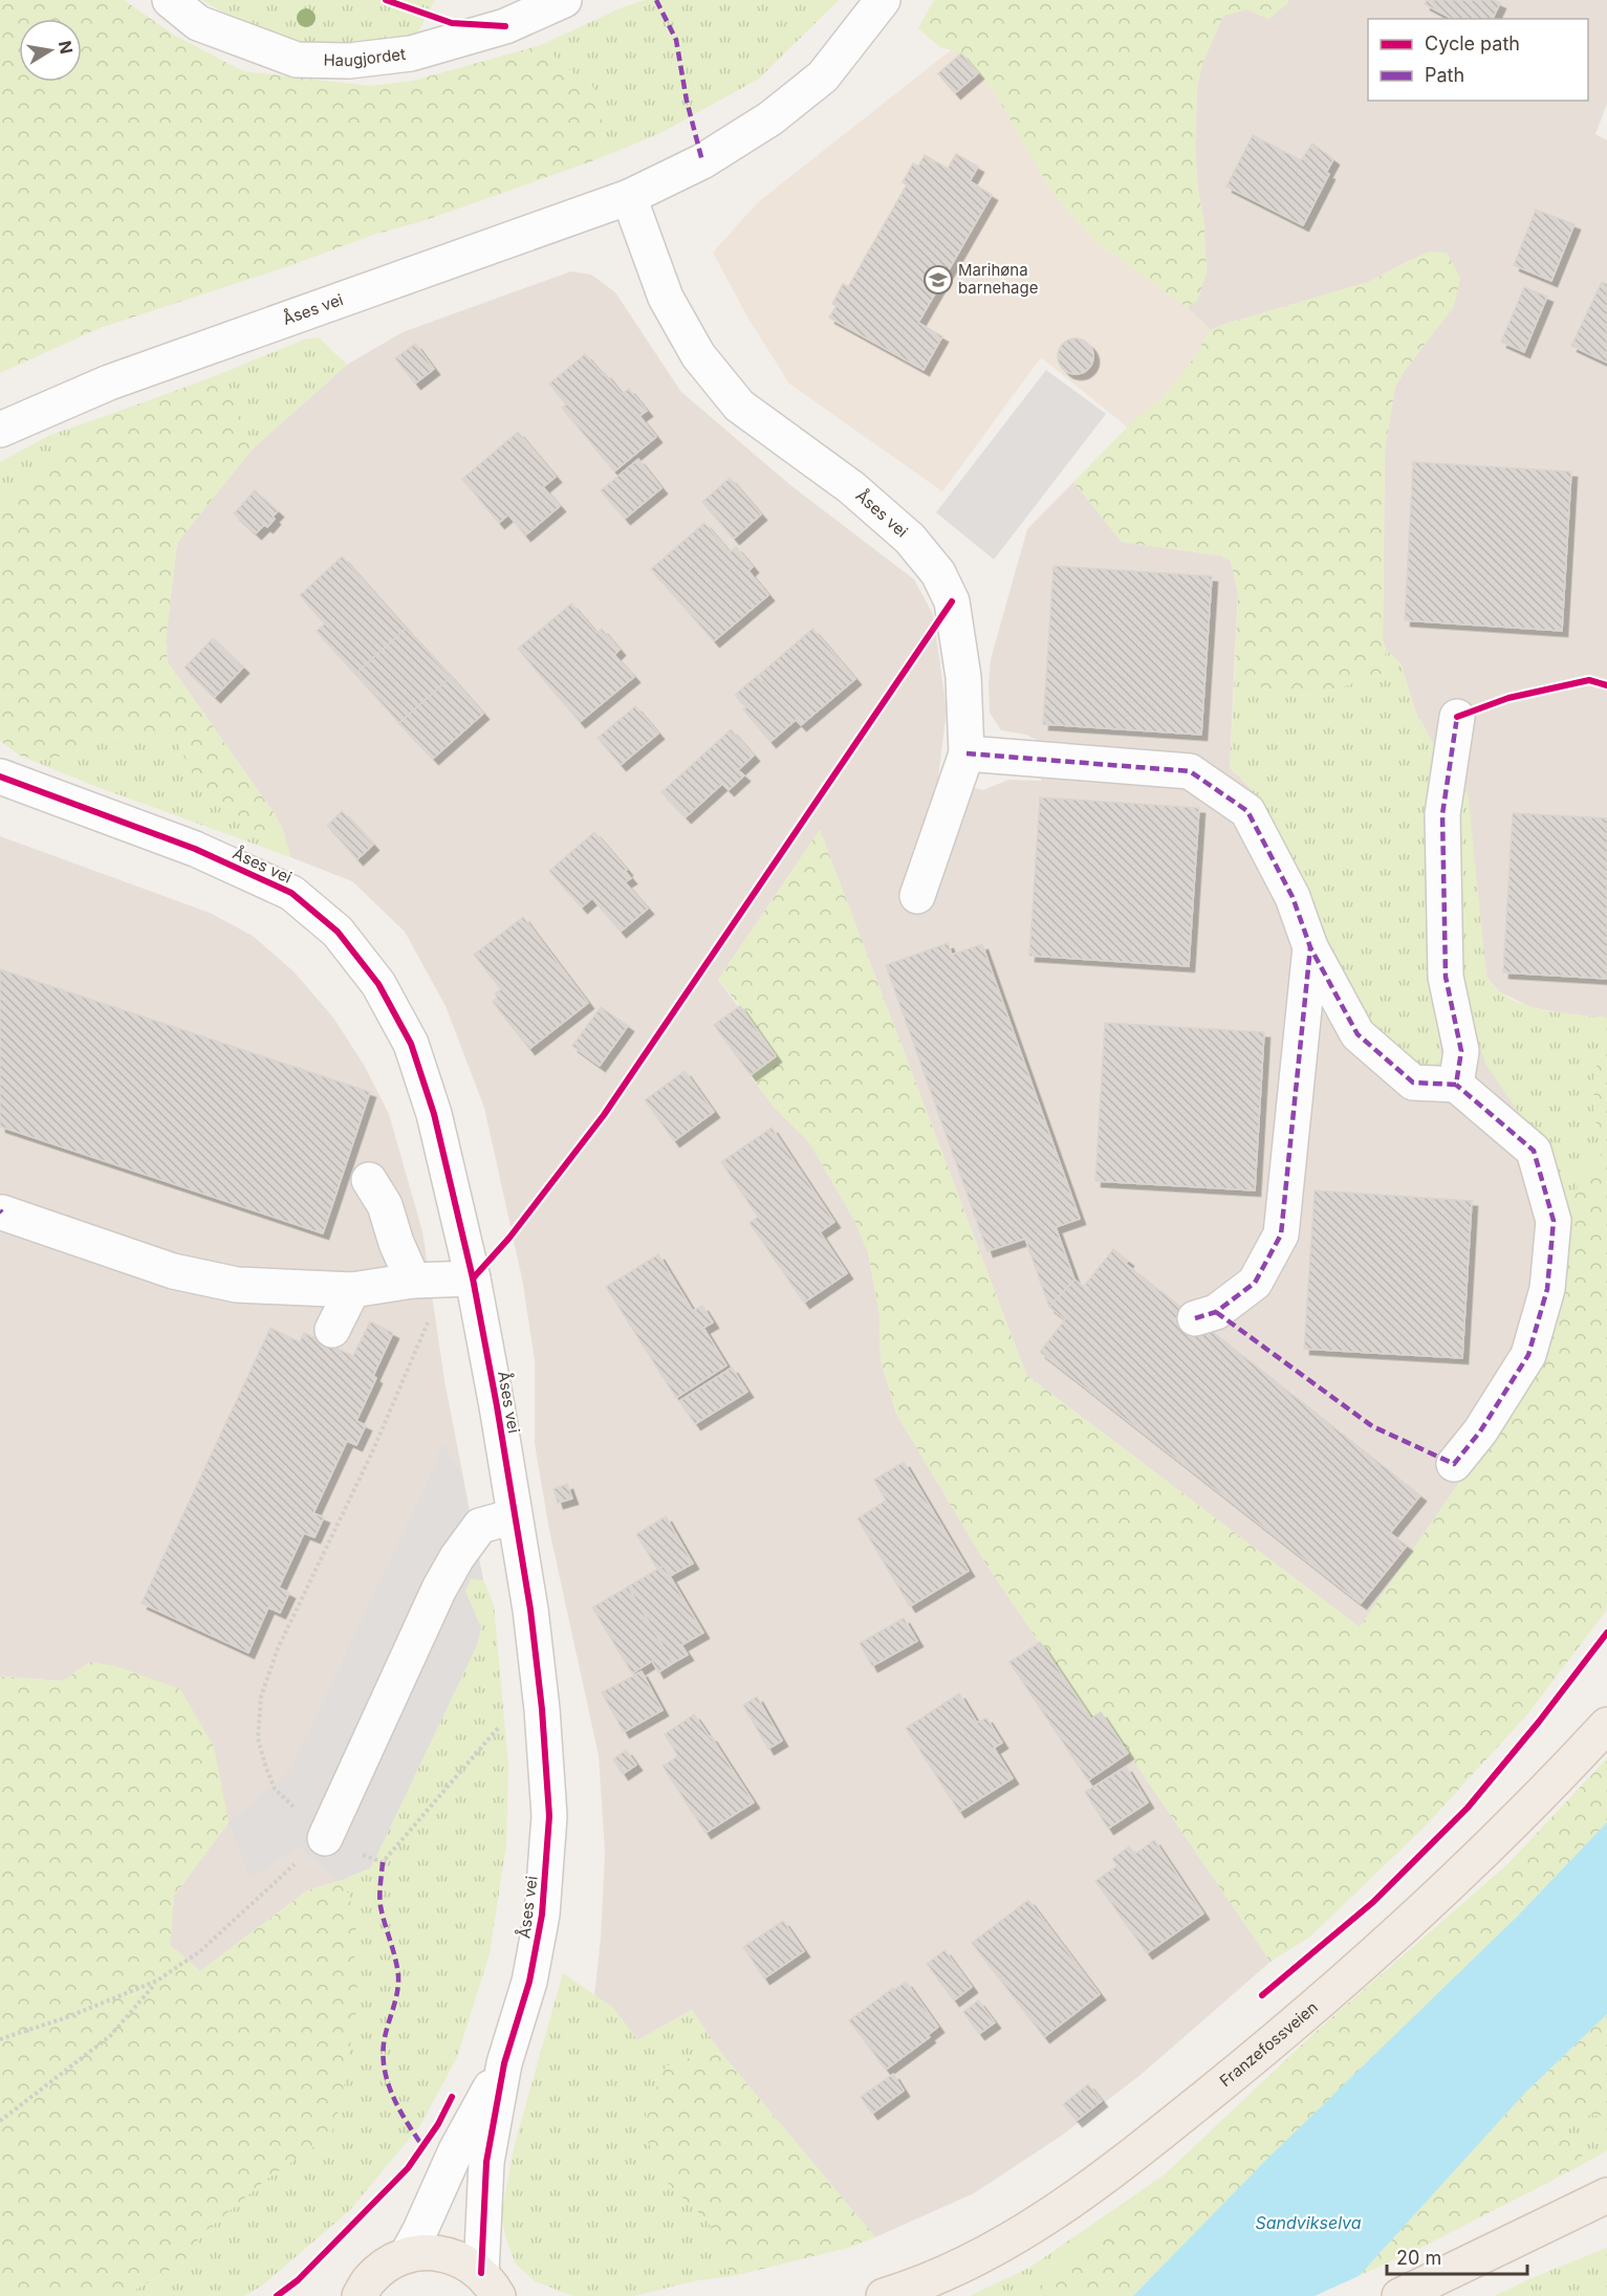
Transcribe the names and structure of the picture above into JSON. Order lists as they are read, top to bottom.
{
  "streets": {
    "main road": ["Franzefossveien"],
    "street": ["Haugjordet", "Åses vei"]
  },
  "water": ["Sandvikselva"],
  "places": {
    "school or university": ["Marihøna barnehage"]
  },
  "legend": ["Cycle path", "Path"],
  "scale_bar": "20 m",
  "north": "right"
}
